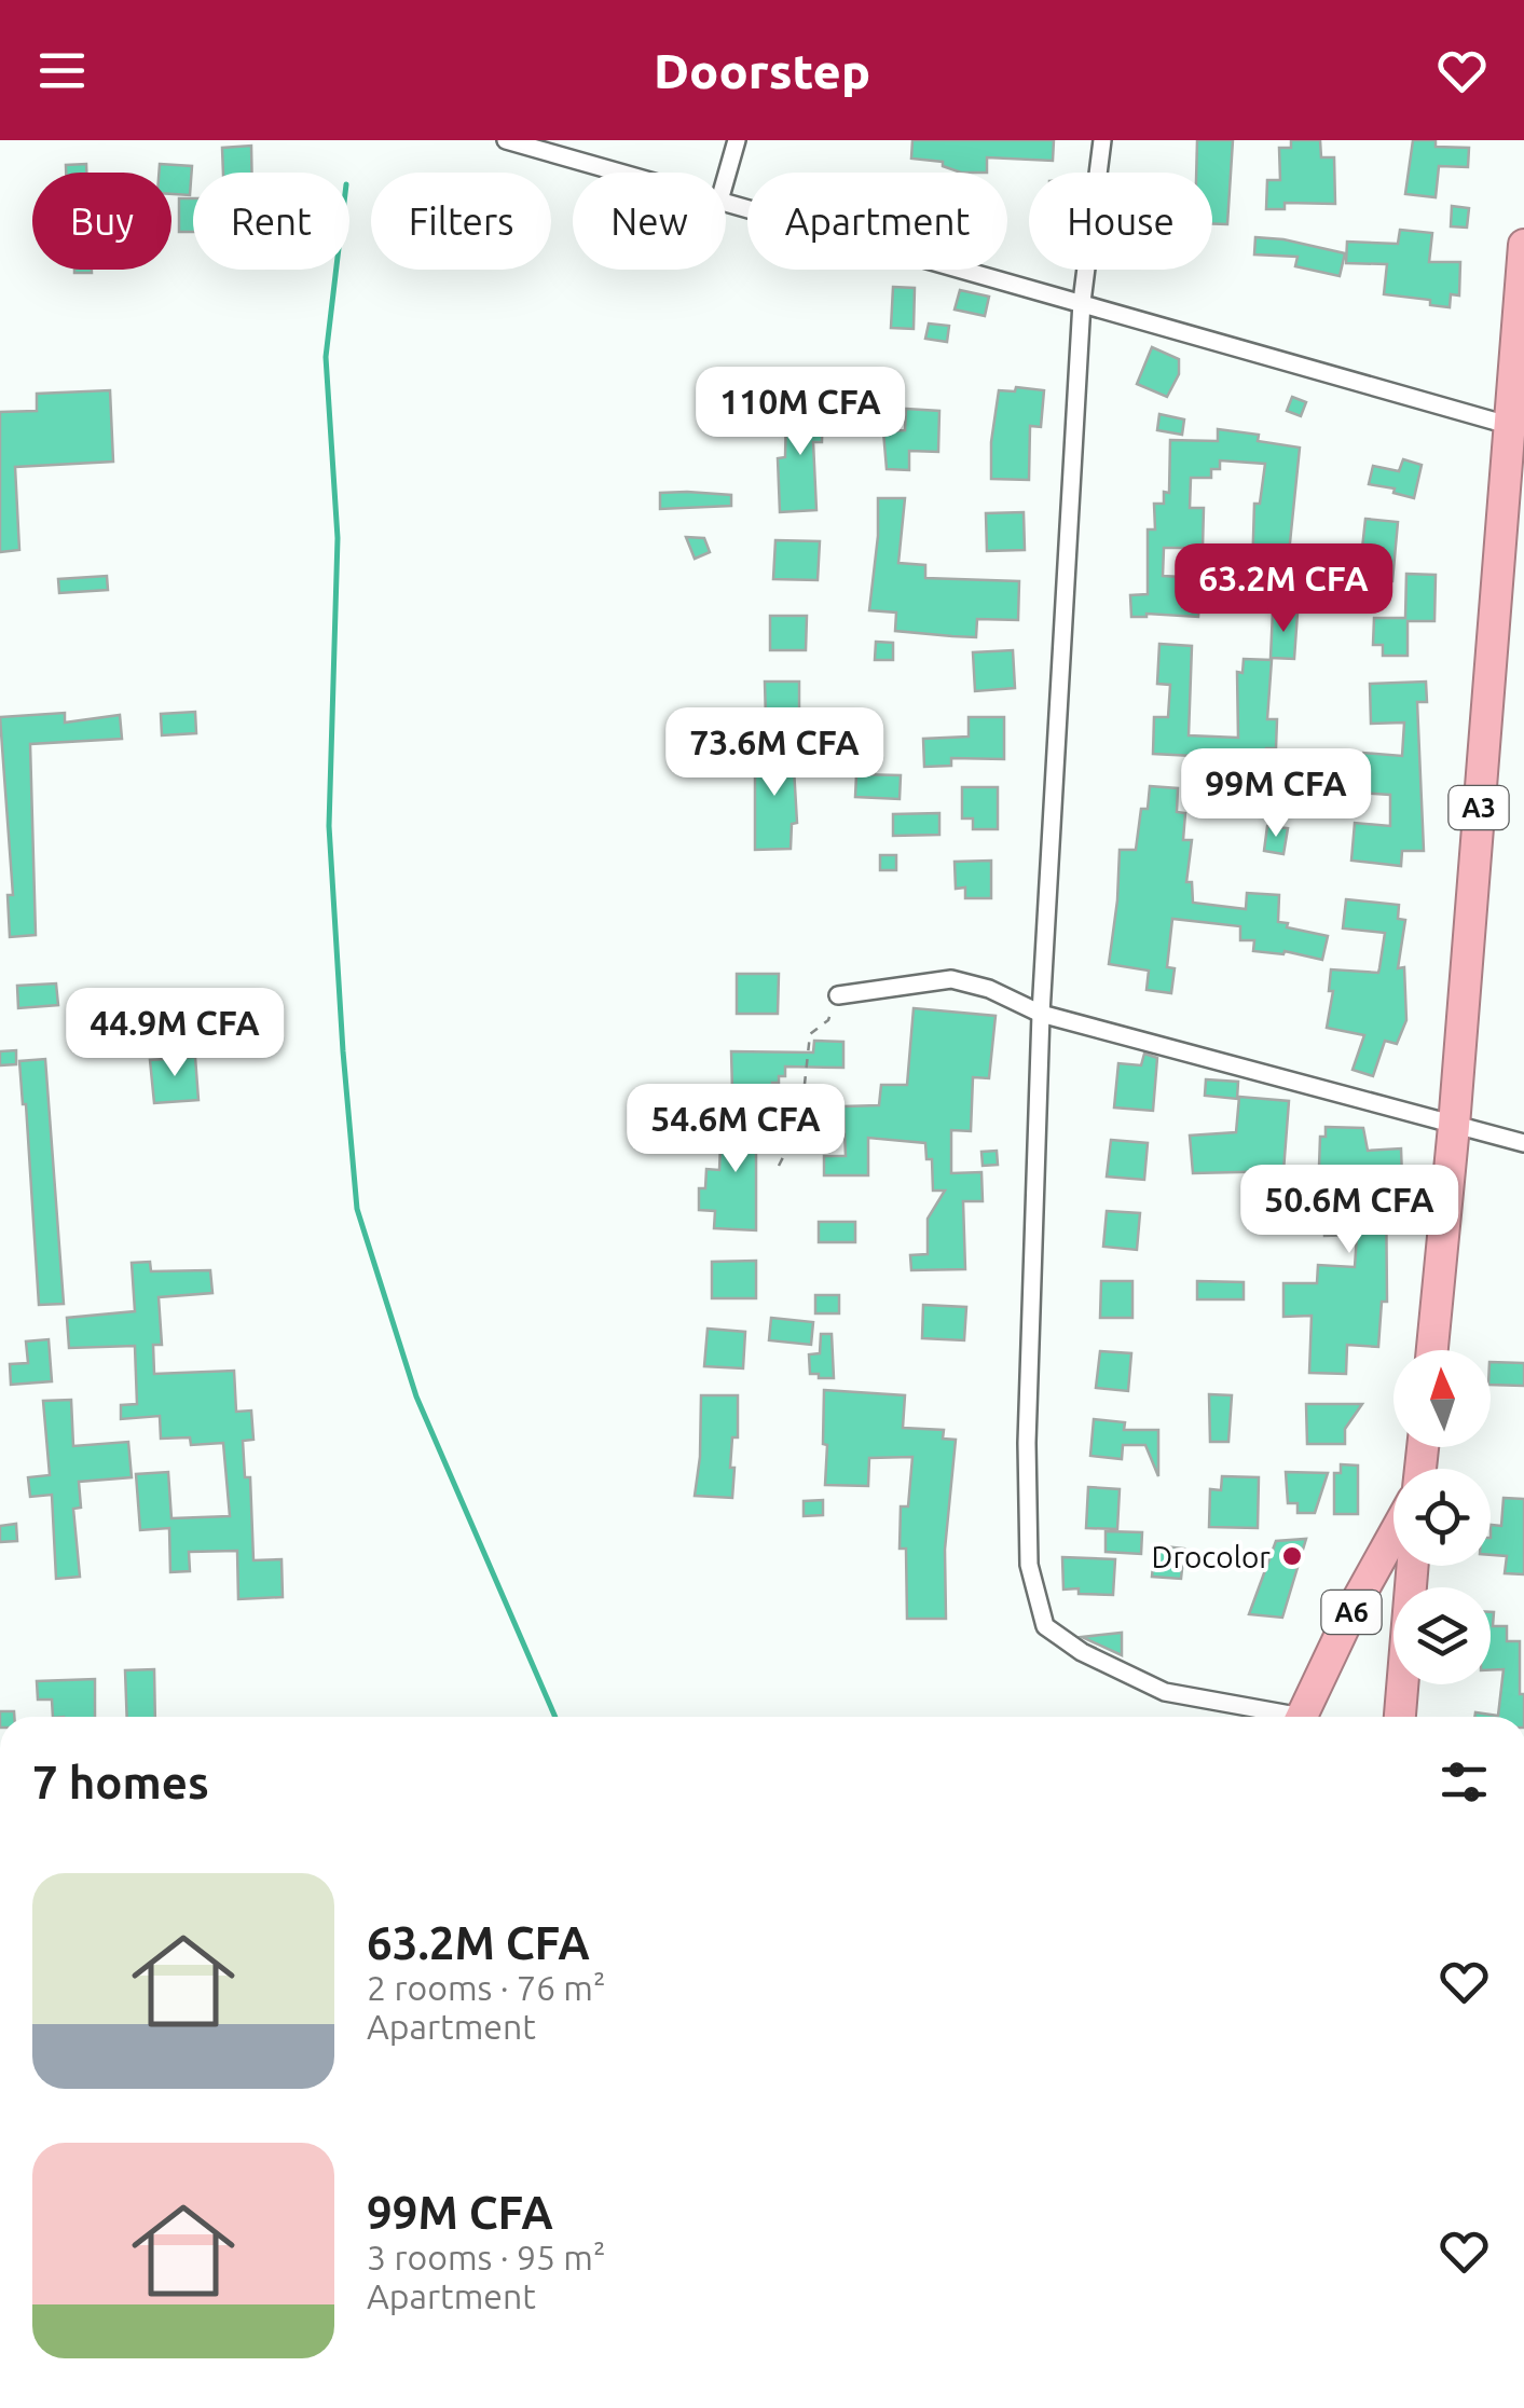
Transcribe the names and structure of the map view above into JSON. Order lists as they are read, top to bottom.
{
  "streets": {
    "highway": ["A3", "A6"]
  },
  "places": ["Drocolor"],
  "north": "top",
  "page": {
    "header": "Doorstep",
    "chip": [
      "Buy",
      "Rent",
      "Filters",
      "New",
      "Apartment",
      "House"
    ],
    "price": [
      "110M CFA",
      "63.2M CFA",
      "73.6M CFA",
      "99M CFA",
      "44.9M CFA",
      "54.6M CFA",
      "50.6M CFA"
    ],
    "heading": "7 homes",
    "list": [
      {
        "name": "63.2M CFA",
        "note": "2 rooms · 76 m² · Apartment"
      },
      {
        "name": "99M CFA",
        "note": "3 rooms · 95 m² · Apartment"
      }
    ]
  }
}
